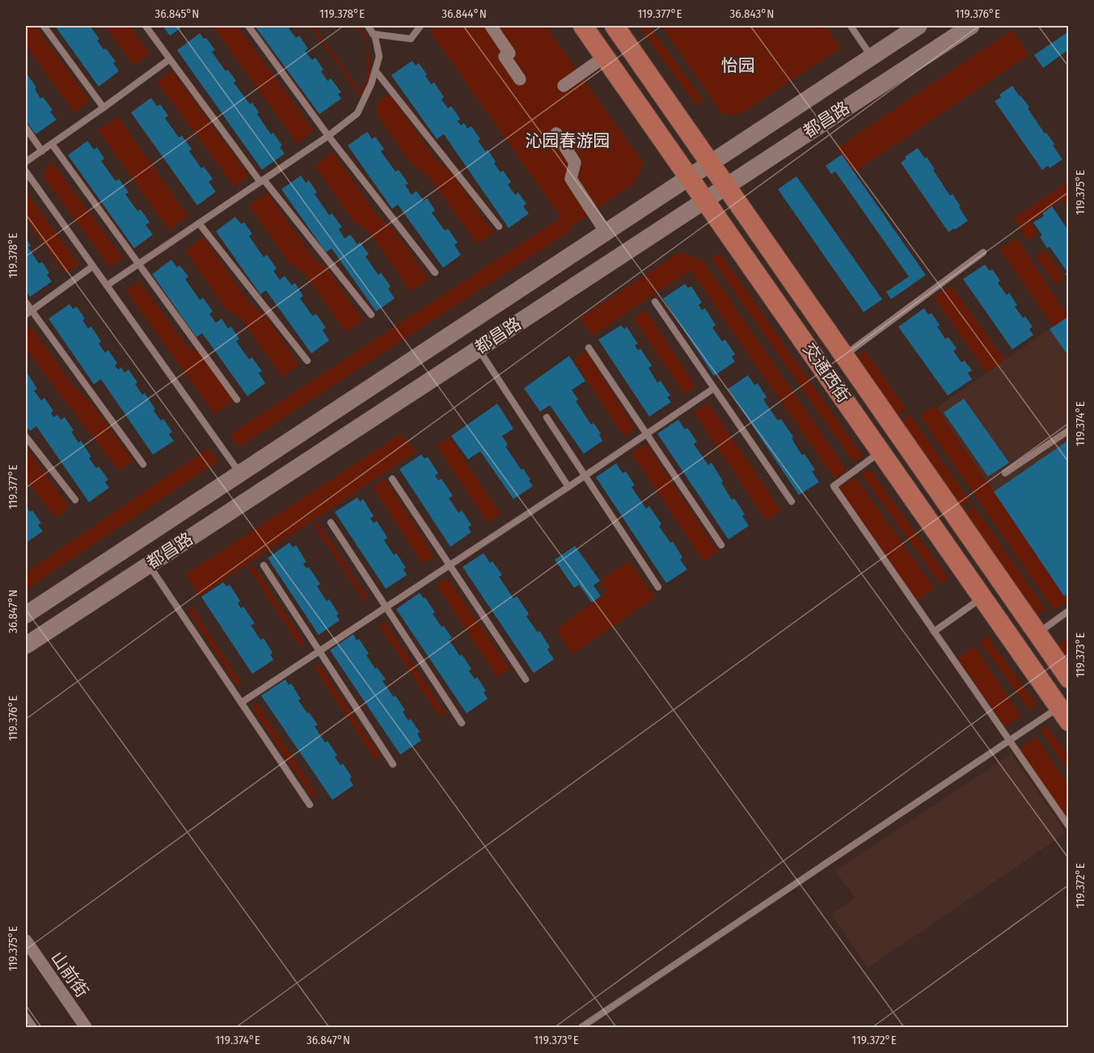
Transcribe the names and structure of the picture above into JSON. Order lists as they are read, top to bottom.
{
  "streets": {
    "main road": ["都昌路", "交通西街"],
    "street": ["山前街"]
  },
  "crossings": [
    ["都昌路", "交通西街"]
  ],
  "parks": ["怡园", "沁园春游园"],
  "coordinates": [
    "36.845°N",
    "119.378°E",
    "36.844°N",
    "119.377°E",
    "36.843°N",
    "119.376°E",
    "119.375°E",
    "119.374°E",
    "36.847°N",
    "119.373°E",
    "119.372°E"
  ]
}
